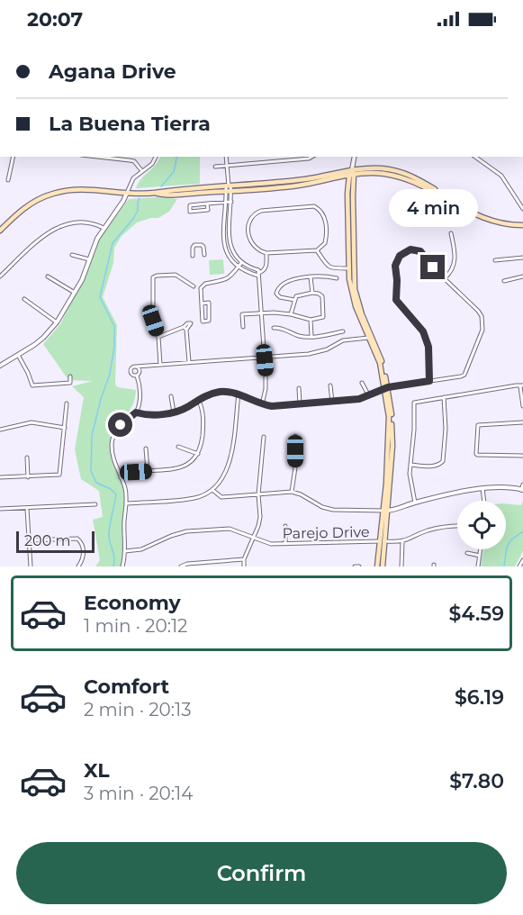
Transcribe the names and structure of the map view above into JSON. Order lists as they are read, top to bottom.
{
  "streets": {
    "street": ["Parejo Drive"]
  },
  "scale_bar": "200 m",
  "page": {
    "status": "20:07",
    "banner": ["Agana Drive", "La Buena Tierra"],
    "bubble": "4 min",
    "scale": "200 m",
    "list": [
      {
        "name": "Economy",
        "note": "1 min · 20:12",
        "value": "$4.59"
      },
      {
        "name": "Comfort",
        "note": "2 min · 20:13",
        "value": "$6.19"
      },
      {
        "name": "XL",
        "note": "3 min · 20:14",
        "value": "$7.80"
      }
    ],
    "buttons": "Confirm"
  }
}
